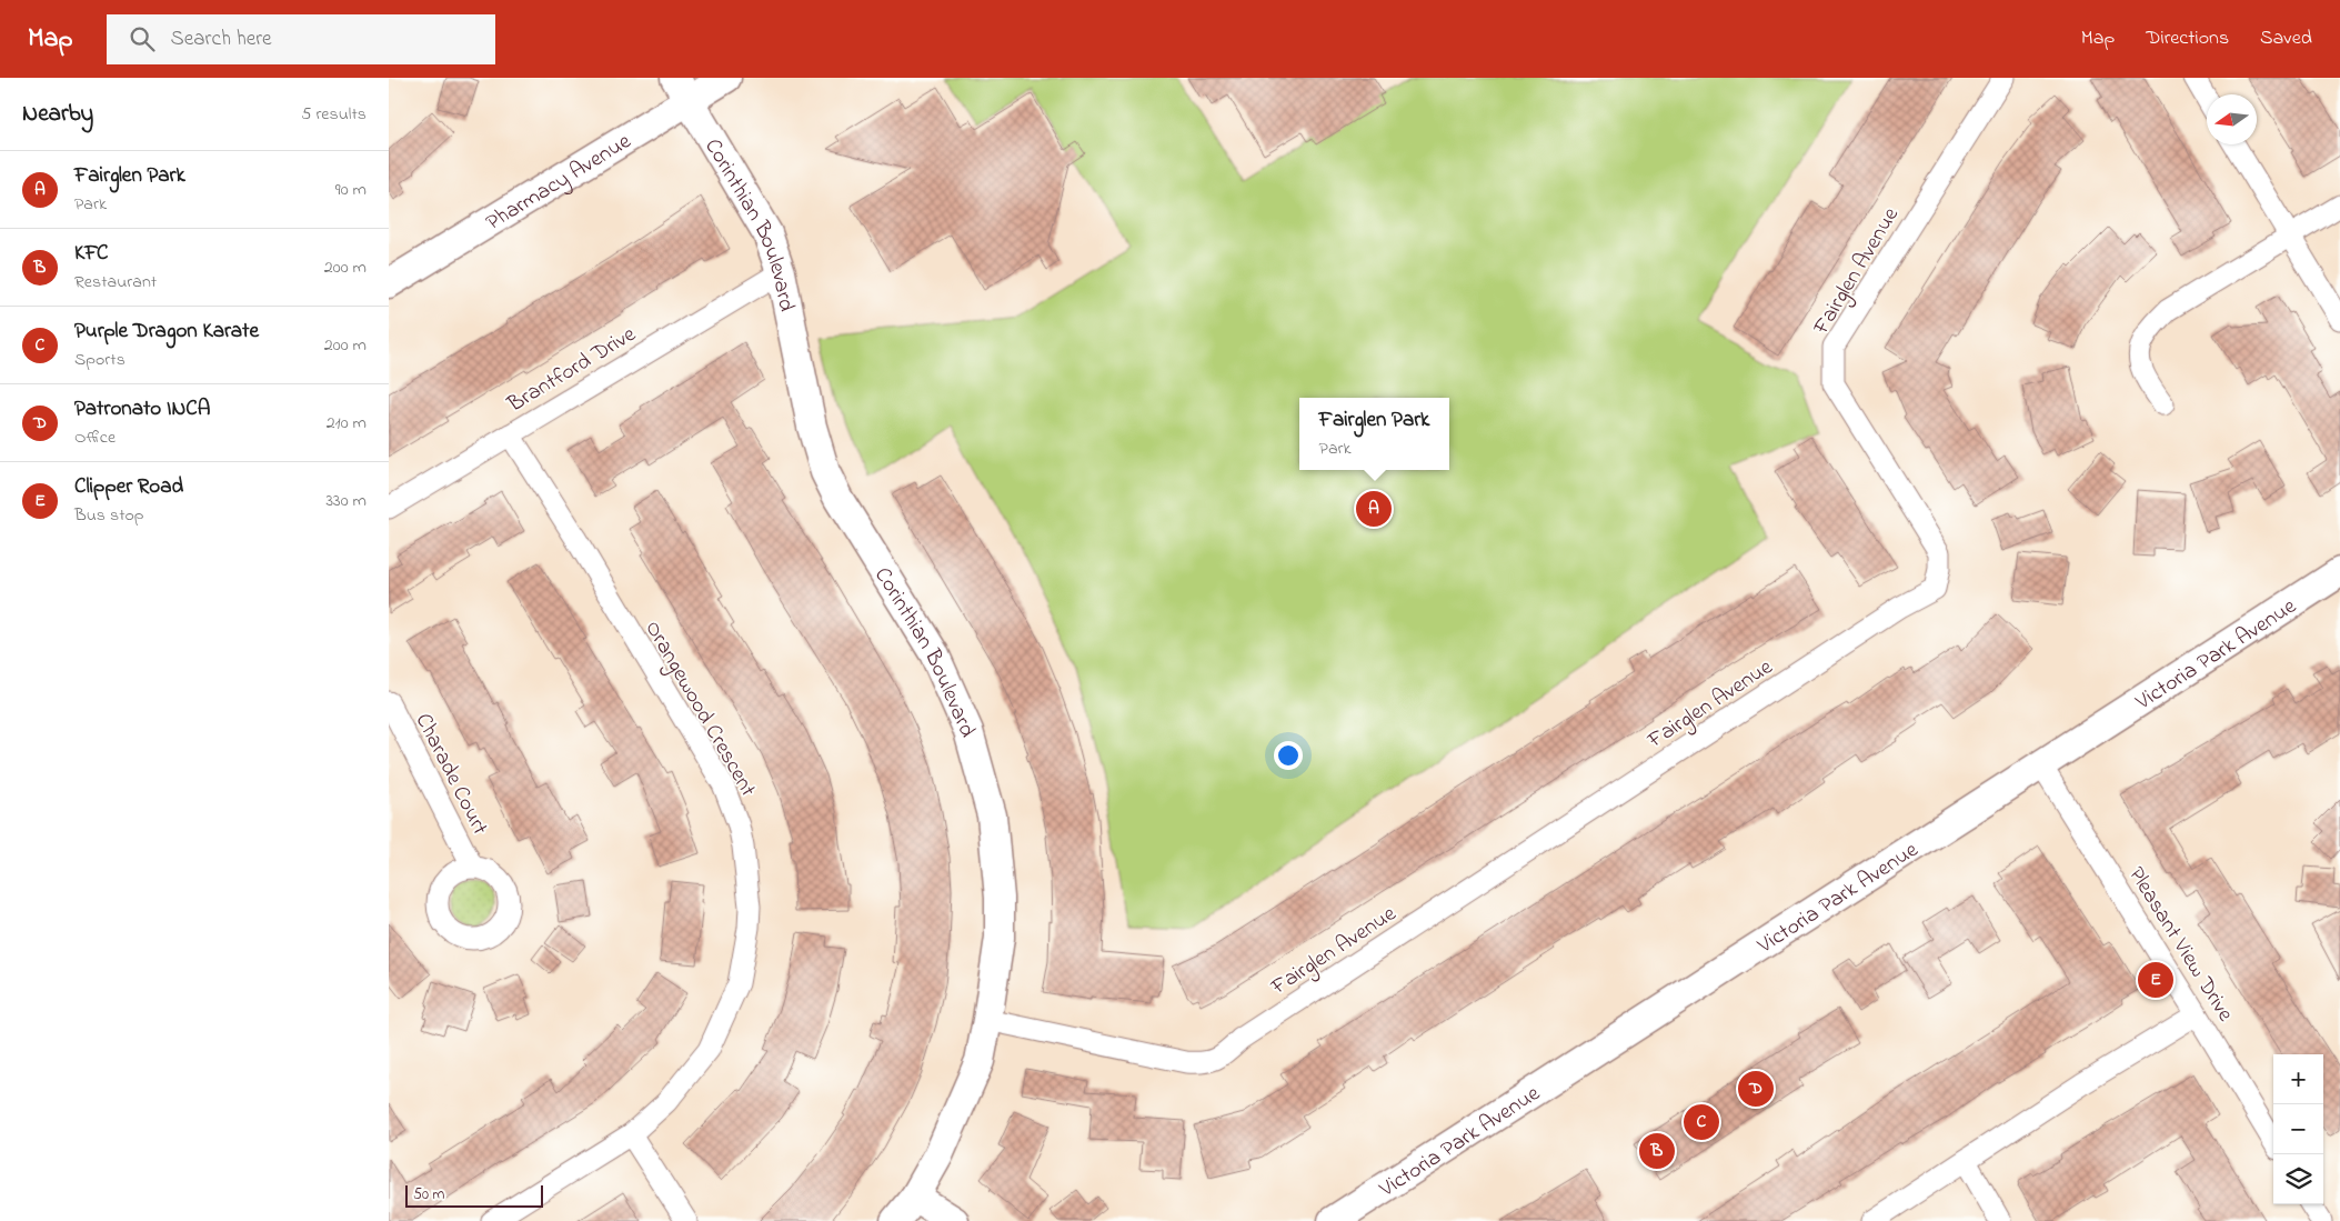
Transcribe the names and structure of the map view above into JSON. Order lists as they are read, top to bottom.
{
  "streets": {
    "street": [
      "Pharmacy Avenue",
      "Corinthian Boulevard",
      "Fairglen Avenue",
      "Brantford Drive",
      "Victoria Park Avenue",
      "Orangewood Crescent",
      "Charade Court",
      "Pleasant View Drive"
    ]
  },
  "crossings": [
    ["Pharmacy Avenue", "Corinthian Boulevard"],
    ["Corinthian Boulevard", "Fairglen Avenue"],
    ["Corinthian Boulevard", "Brantford Drive"],
    ["Brantford Drive", "Orangewood Crescent"],
    ["Victoria Park Avenue", "Pleasant View Drive"]
  ],
  "scale_bar": "50 m",
  "north": "left",
  "page": {
    "header": "Map",
    "search": "Search here",
    "nav": ["Map", "Directions", "Saved"],
    "heading": ["Nearby", "5 results"],
    "list": [
      {
        "mark": "A",
        "name": "Fairglen Park",
        "note": "Park",
        "value": "90 m"
      },
      {
        "mark": "B",
        "name": "KFC",
        "note": "Restaurant",
        "value": "200 m"
      },
      {
        "mark": "C",
        "name": "Purple Dragon Karate",
        "note": "Sports",
        "value": "200 m"
      },
      {
        "mark": "D",
        "name": "Patronato INCA",
        "note": "Office",
        "value": "210 m"
      },
      {
        "mark": "E",
        "name": "Clipper Road",
        "note": "Bus stop",
        "value": "330 m"
      }
    ],
    "popup": ["Fairglen Park", "Park"],
    "pins": [
      "A",
      "E",
      "D",
      "C",
      "B"
    ],
    "map_buttons": ["+", "−"],
    "scale": "50 m"
  }
}
